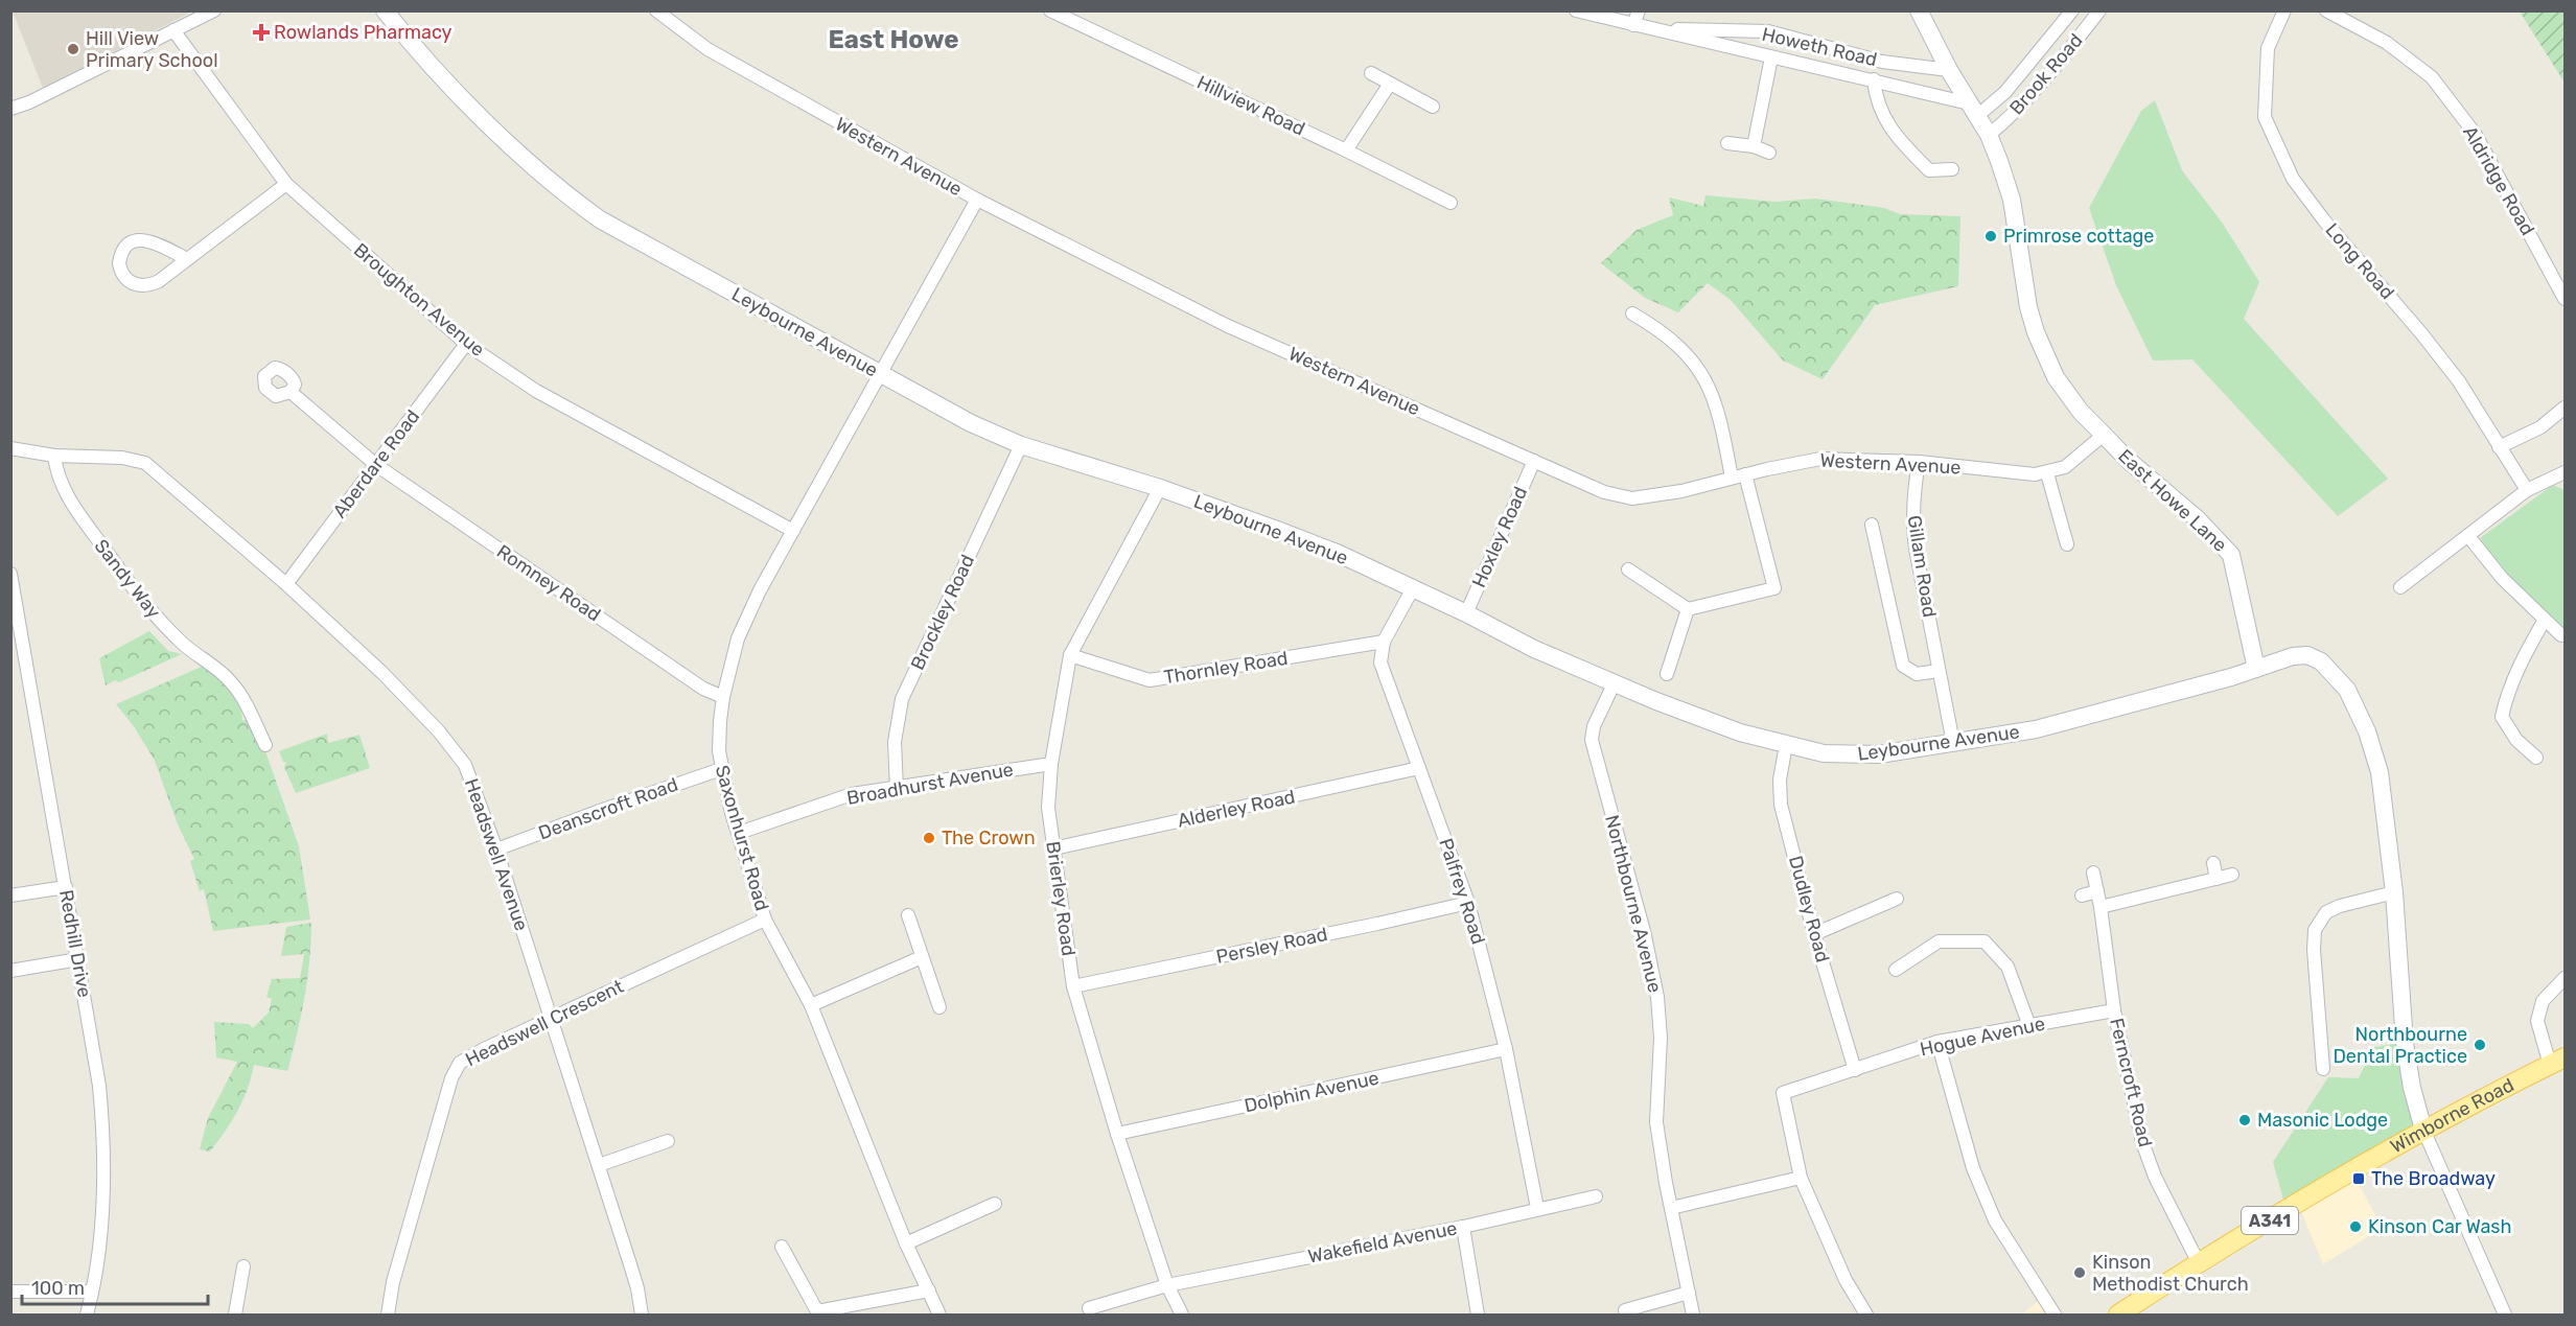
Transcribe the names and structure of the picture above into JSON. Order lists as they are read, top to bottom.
{
  "streets": {
    "main road": ["Wimborne Road", "A341"],
    "street": [
      "Howeth Road",
      "Brook Road",
      "Hillview Road",
      "Western Avenue",
      "Aldridge Road",
      "Long Road",
      "Broughton Avenue",
      "Leybourne Avenue",
      "Aberdare Road",
      "East Howe Lane",
      "Hoxley Road",
      "Gillam Road",
      "Sandy Way",
      "Romney Road",
      "Brockley Road",
      "Thornley Road",
      "Broadhurst Avenue",
      "Deanscroft Road",
      "Alderley Road",
      "Saxonhurst Road",
      "Headswell Avenue",
      "Palfrey Road",
      "Brierley Road",
      "Northbourne Avenue",
      "Dudley Road",
      "Redhill Drive",
      "Persley Road",
      "Headswell Crescent",
      "Hogue Avenue",
      "Ferncroft Road",
      "Dolphin Avenue",
      "Wakefield Avenue"
    ]
  },
  "crossings": [
    ["Howeth Road", "Brook Road"],
    ["Howeth Road", "East Howe Lane"],
    ["Brook Road", "East Howe Lane"],
    ["Western Avenue", "East Howe Lane"],
    ["Western Avenue", "Hoxley Road"],
    ["Western Avenue", "Gillam Road"],
    ["Western Avenue", "Saxonhurst Road"],
    ["Broughton Avenue", "Aberdare Road"],
    ["Broughton Avenue", "Saxonhurst Road"],
    ["Leybourne Avenue", "East Howe Lane"],
    ["Leybourne Avenue", "Hoxley Road"],
    ["Leybourne Avenue", "Gillam Road"],
    ["Leybourne Avenue", "Brockley Road"],
    ["Leybourne Avenue", "Saxonhurst Road"],
    ["Leybourne Avenue", "Palfrey Road"],
    ["Leybourne Avenue", "Brierley Road"],
    ["Leybourne Avenue", "Northbourne Avenue"],
    ["Leybourne Avenue", "Dudley Road"],
    ["Aberdare Road", "Romney Road"],
    ["Aberdare Road", "Headswell Avenue"],
    ["Sandy Way", "Headswell Avenue"],
    ["Romney Road", "Saxonhurst Road"],
    ["Brockley Road", "Broadhurst Avenue"],
    ["Thornley Road", "Palfrey Road"],
    ["Thornley Road", "Brierley Road"],
    ["Broadhurst Avenue", "Saxonhurst Road"],
    ["Broadhurst Avenue", "Brierley Road"],
    ["Deanscroft Road", "Saxonhurst Road"],
    ["Deanscroft Road", "Headswell Avenue"],
    ["Alderley Road", "Palfrey Road"],
    ["Alderley Road", "Brierley Road"],
    ["Saxonhurst Road", "Headswell Crescent"],
    ["Headswell Avenue", "Headswell Crescent"],
    ["Palfrey Road", "Persley Road"],
    ["Palfrey Road", "Dolphin Avenue"],
    ["Palfrey Road", "Wakefield Avenue"],
    ["Brierley Road", "Persley Road"],
    ["Brierley Road", "Dolphin Avenue"],
    ["Brierley Road", "Wakefield Avenue"],
    ["Dudley Road", "Hogue Avenue"],
    ["Hogue Avenue", "Ferncroft Road"],
    ["Ferncroft Road", "Wimborne Road"]
  ],
  "districts": ["East Howe"],
  "places": {
    "health": ["Rowlands Pharmacy"],
    "other": [
      "Hill View Primary School",
      "Primrose cottage",
      "The Crown",
      "Northbourne Dental Practice",
      "Masonic Lodge",
      "Kinson Car Wash",
      "Kinson Methodist Church"
    ],
    "transit": ["The Broadway"]
  },
  "scale_bar": "100 m"
}
